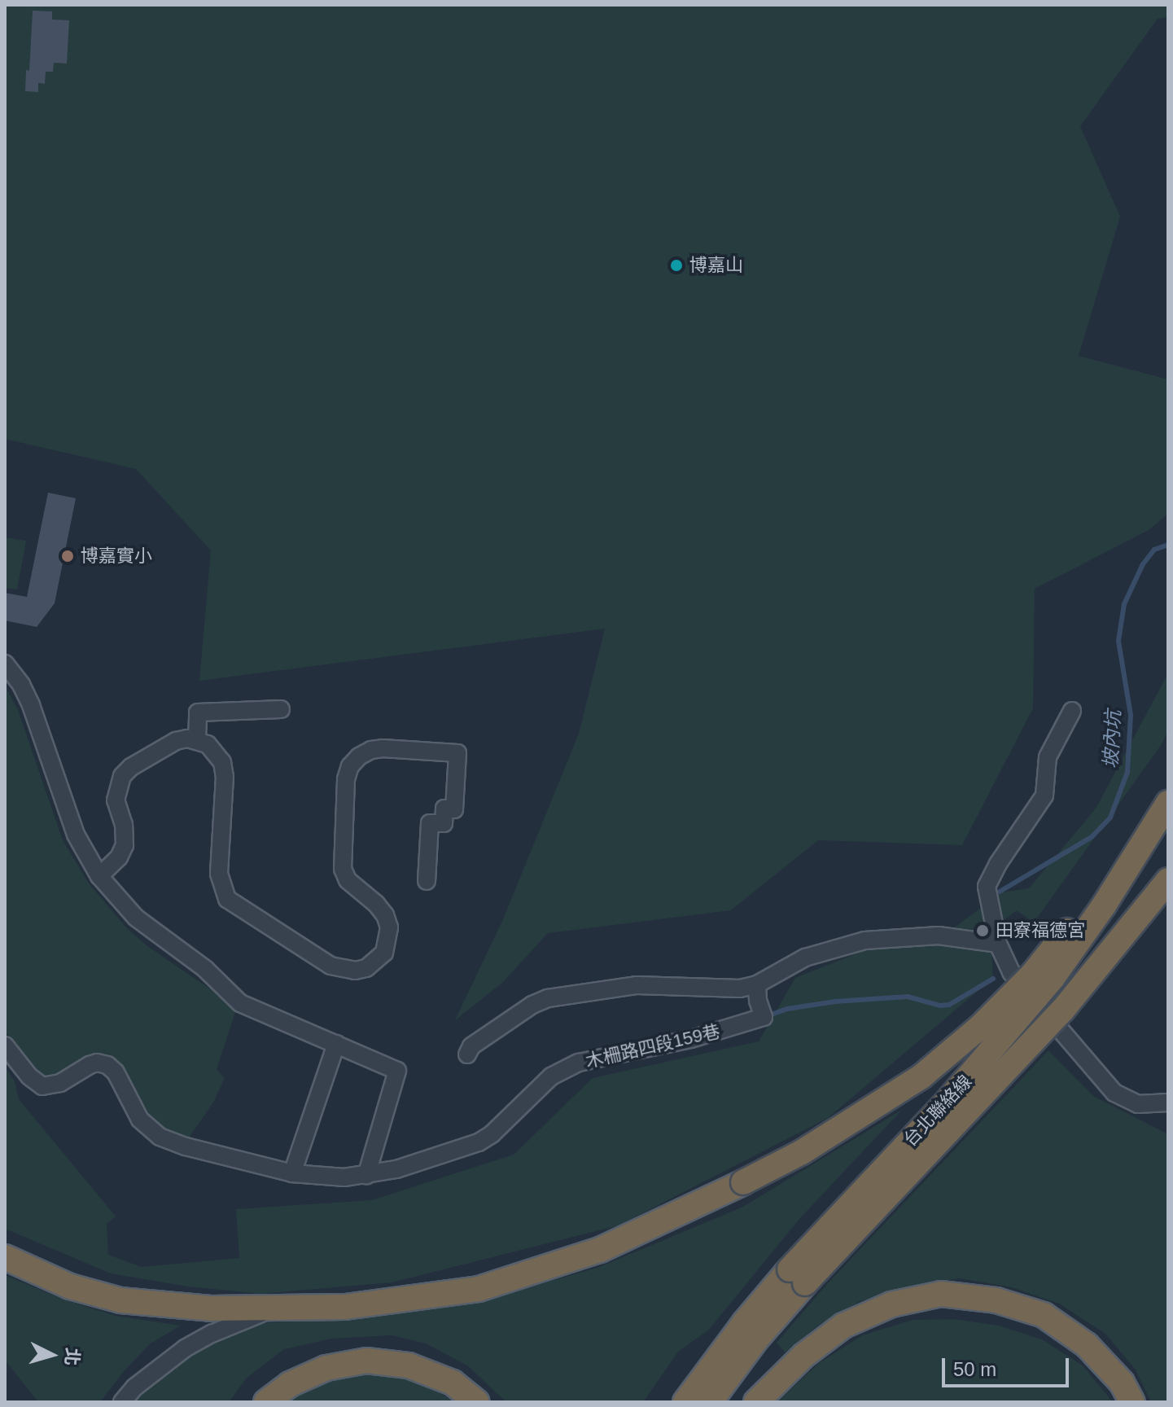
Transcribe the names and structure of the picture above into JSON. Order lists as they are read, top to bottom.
{
  "streets": {
    "highway": ["台北聯絡線"],
    "street": ["木柵路四段159巷"]
  },
  "water": ["坡內坑"],
  "places": ["博嘉山", "博嘉實小", "田寮福德宮"],
  "scale_bar": "50 m",
  "north": "right"
}
